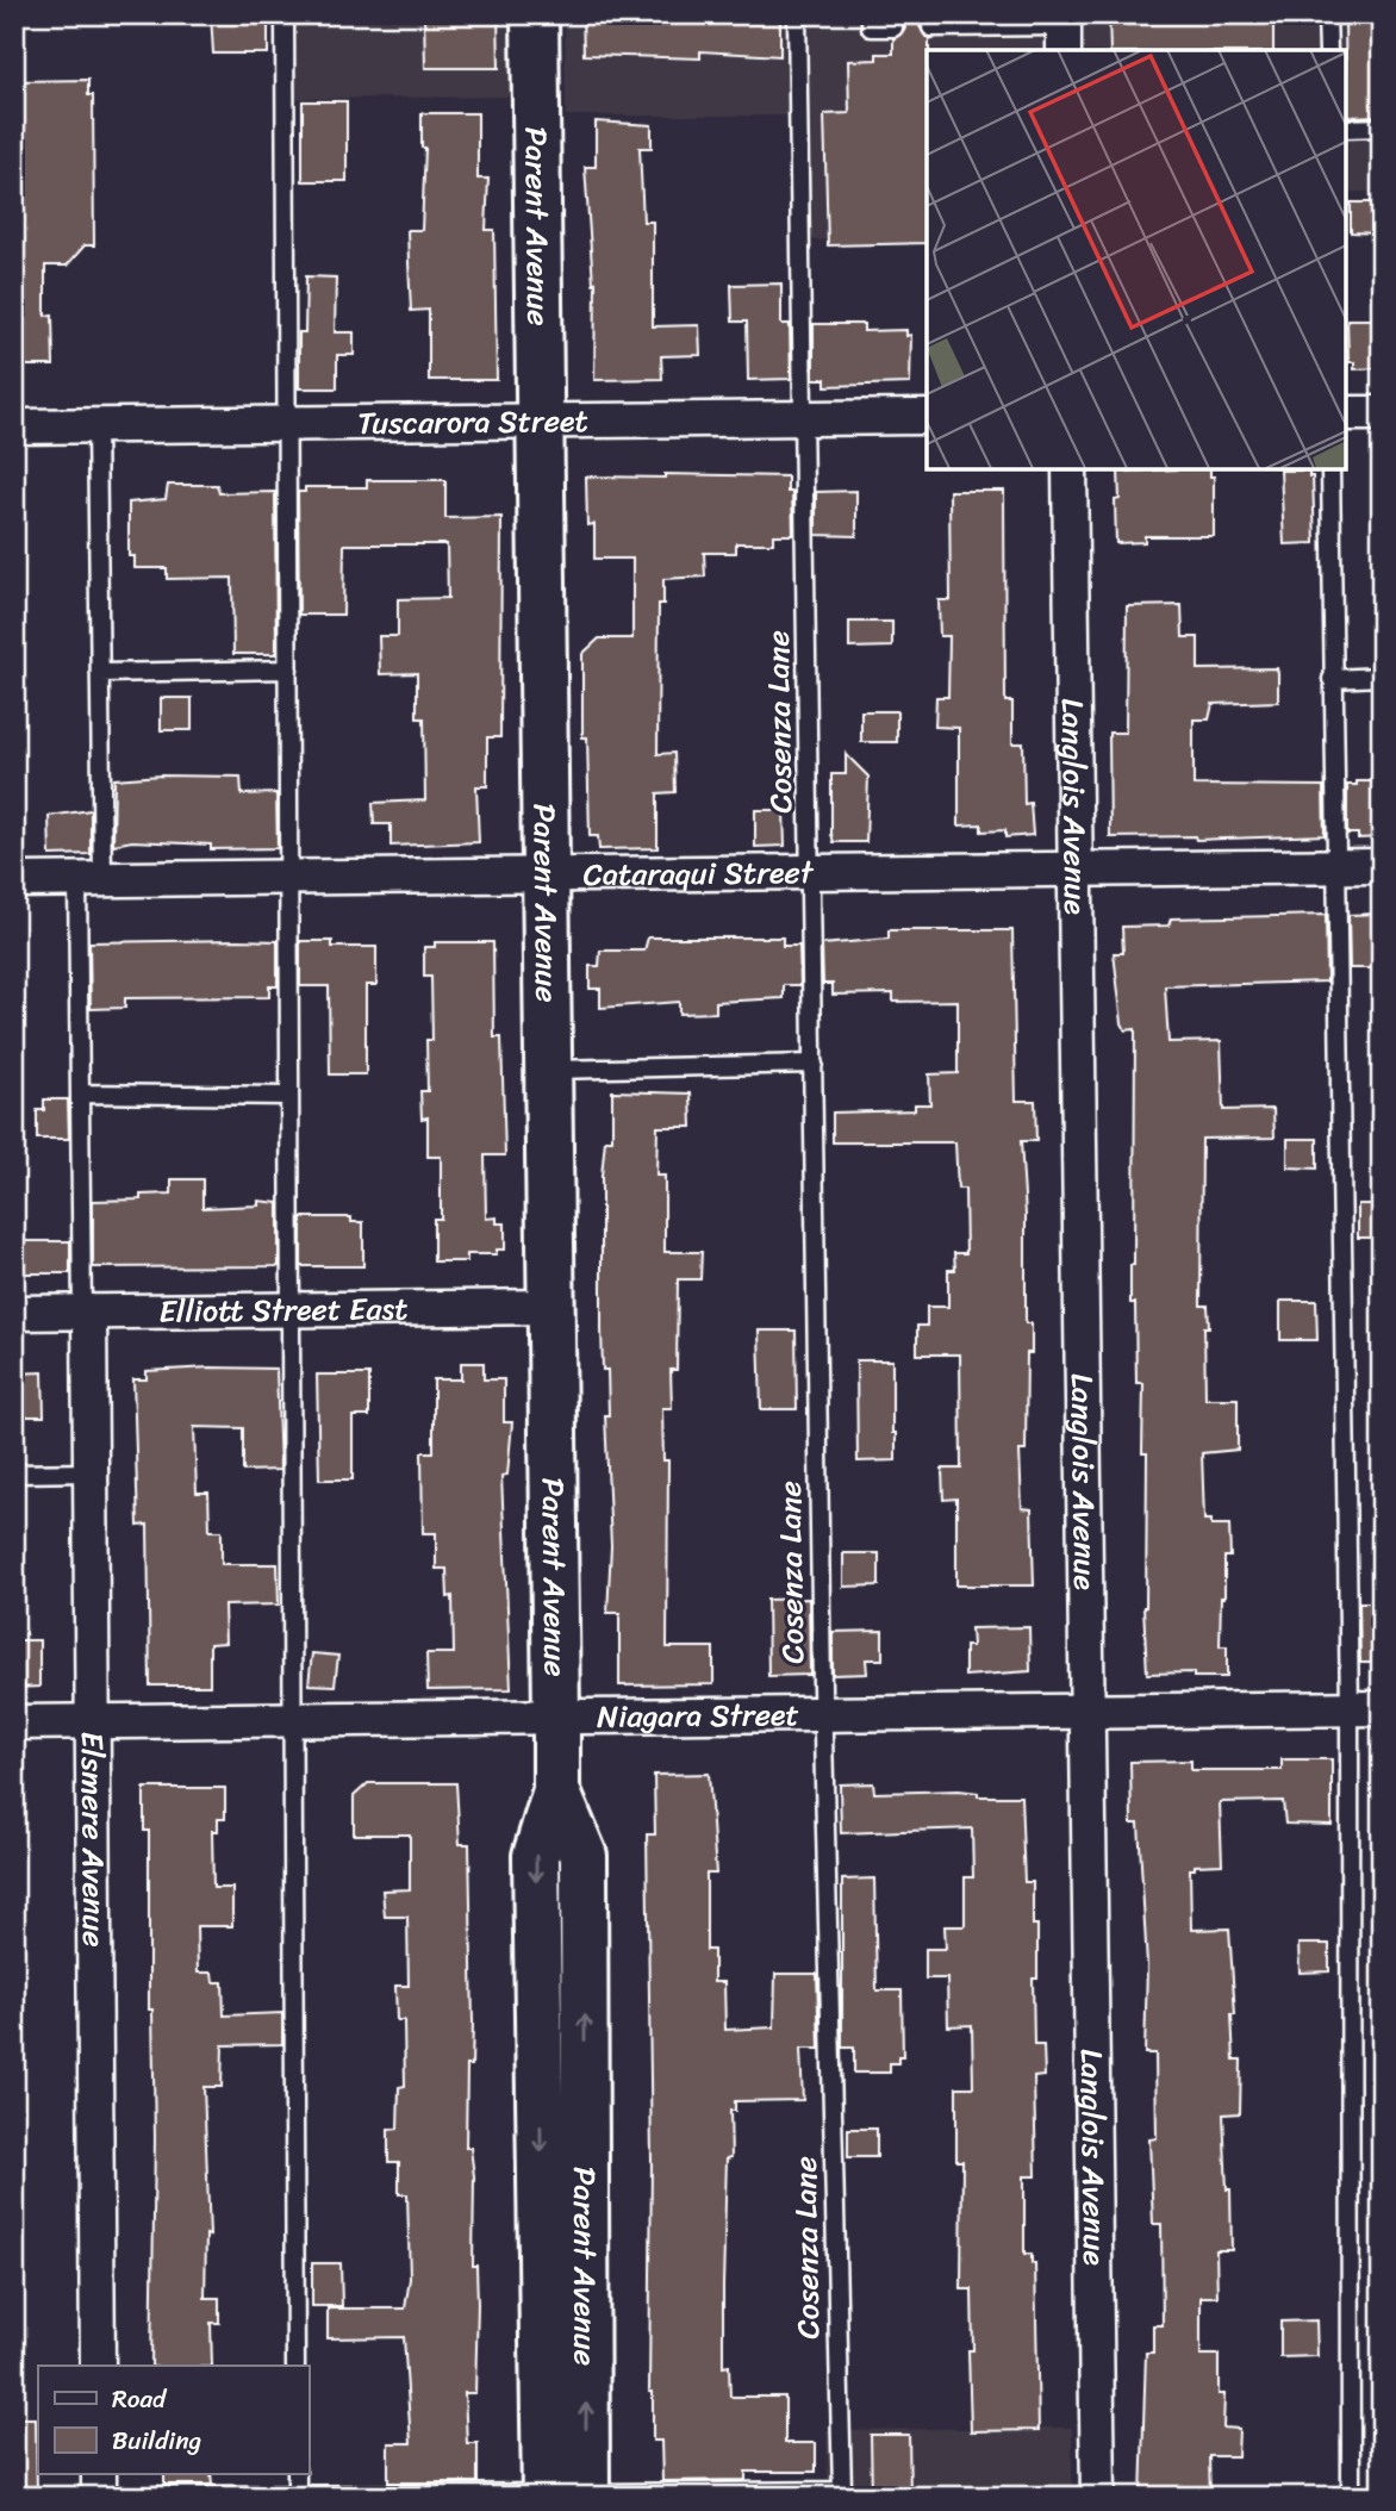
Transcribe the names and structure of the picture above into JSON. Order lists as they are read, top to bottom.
{
  "streets": {
    "street": [
      "Parent Avenue",
      "Tuscarora Street",
      "Langlois Avenue",
      "Cataraqui Street",
      "Elliott Street East",
      "Niagara Street",
      "Elsmere Avenue"
    ],
    "lane": ["Cosenza Lane"]
  },
  "crossings": [
    ["Parent Avenue", "Tuscarora Street"],
    ["Parent Avenue", "Cosenza Lane"],
    ["Parent Avenue", "Cataraqui Street"],
    ["Parent Avenue", "Elliott Street East"],
    ["Parent Avenue", "Niagara Street"],
    ["Tuscarora Street", "Cosenza Lane"],
    ["Cosenza Lane", "Cataraqui Street"],
    ["Cosenza Lane", "Niagara Street"],
    ["Langlois Avenue", "Cataraqui Street"],
    ["Langlois Avenue", "Niagara Street"],
    ["Elliott Street East", "Elsmere Avenue"],
    ["Niagara Street", "Elsmere Avenue"]
  ],
  "legend": ["Road", "Building"]
}
